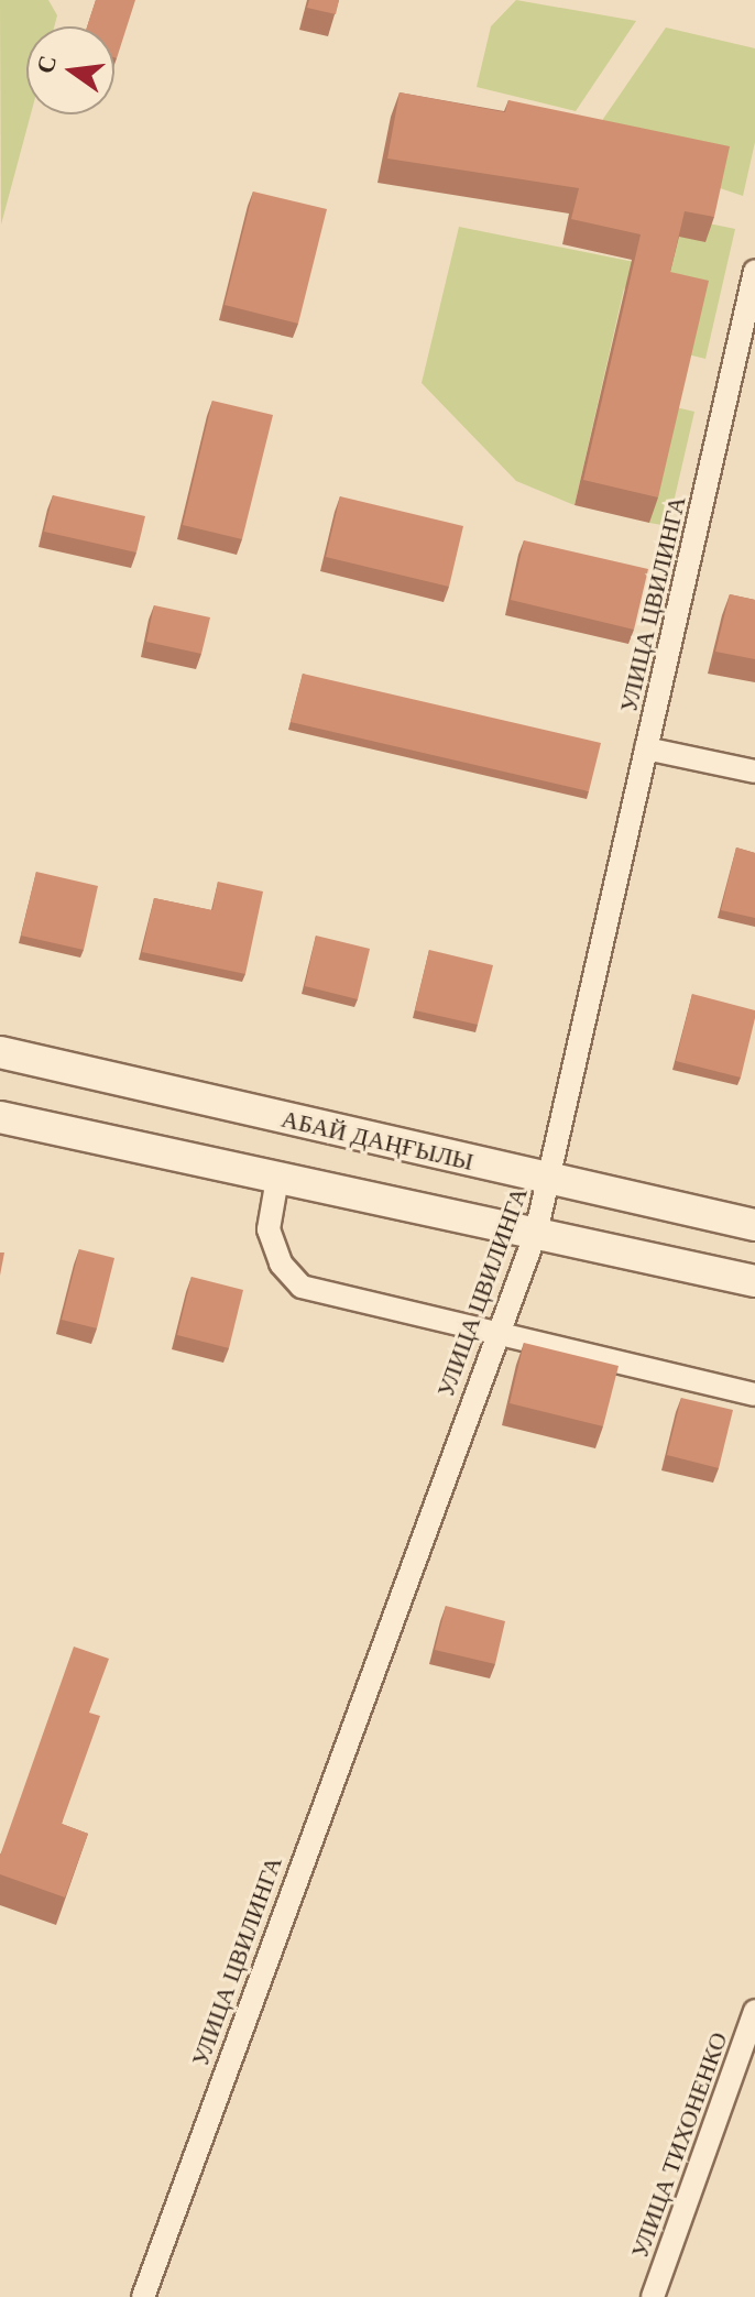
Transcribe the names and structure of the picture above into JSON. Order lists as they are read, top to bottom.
{
  "streets": {
    "street": ["УЛИЦА ЦВИЛИНГА", "АБАЙ ДАҢҒЫЛЫ", "УЛИЦА ТИХОНЕНКО"]
  },
  "crossings": [
    ["УЛИЦА ЦВИЛИНГА", "АБАЙ ДАҢҒЫЛЫ"]
  ],
  "north": "left"
}
